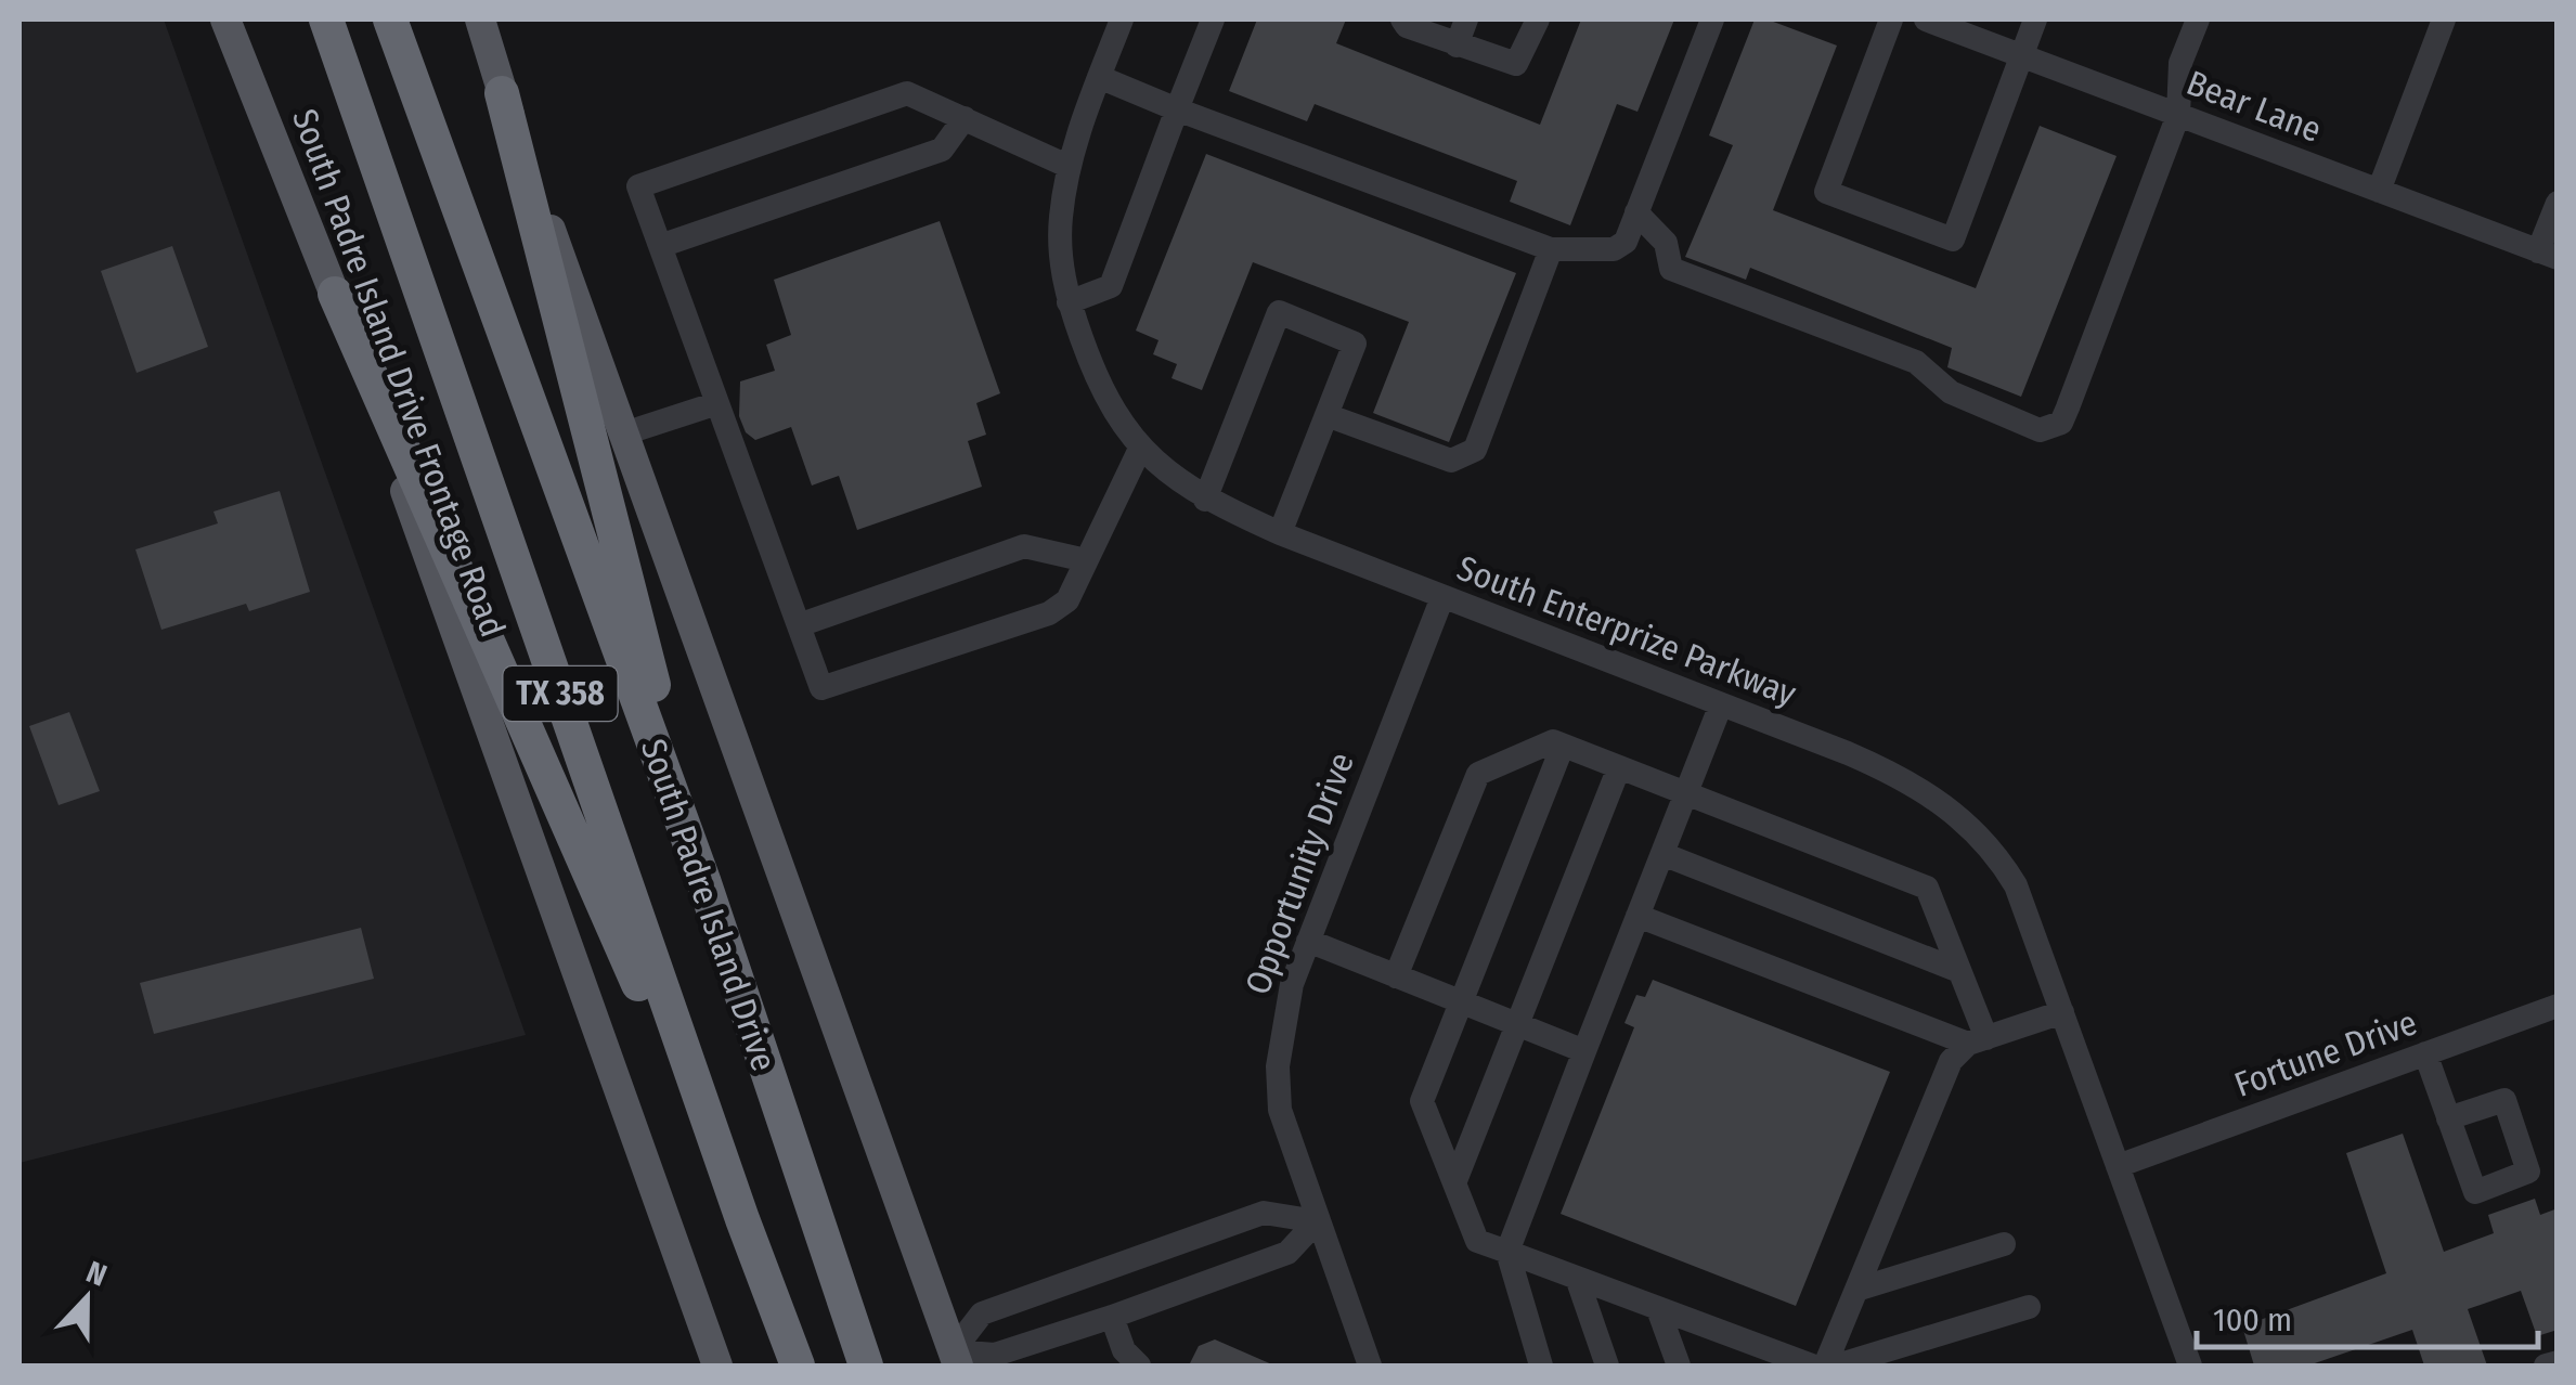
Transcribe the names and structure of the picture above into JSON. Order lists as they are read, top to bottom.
{
  "streets": {
    "highway": ["TX 358", "South Padre Island Drive"],
    "main road": ["South Padre Island Drive Frontage Road"],
    "street": [
      "Bear Lane",
      "South Enterprize Parkway",
      "Opportunity Drive",
      "Fortune Drive"
    ]
  },
  "crossings": [
    ["South Enterprize Parkway", "Opportunity Drive"],
    ["South Enterprize Parkway", "Fortune Drive"]
  ],
  "scale_bar": "100 m",
  "north": "top"
}
